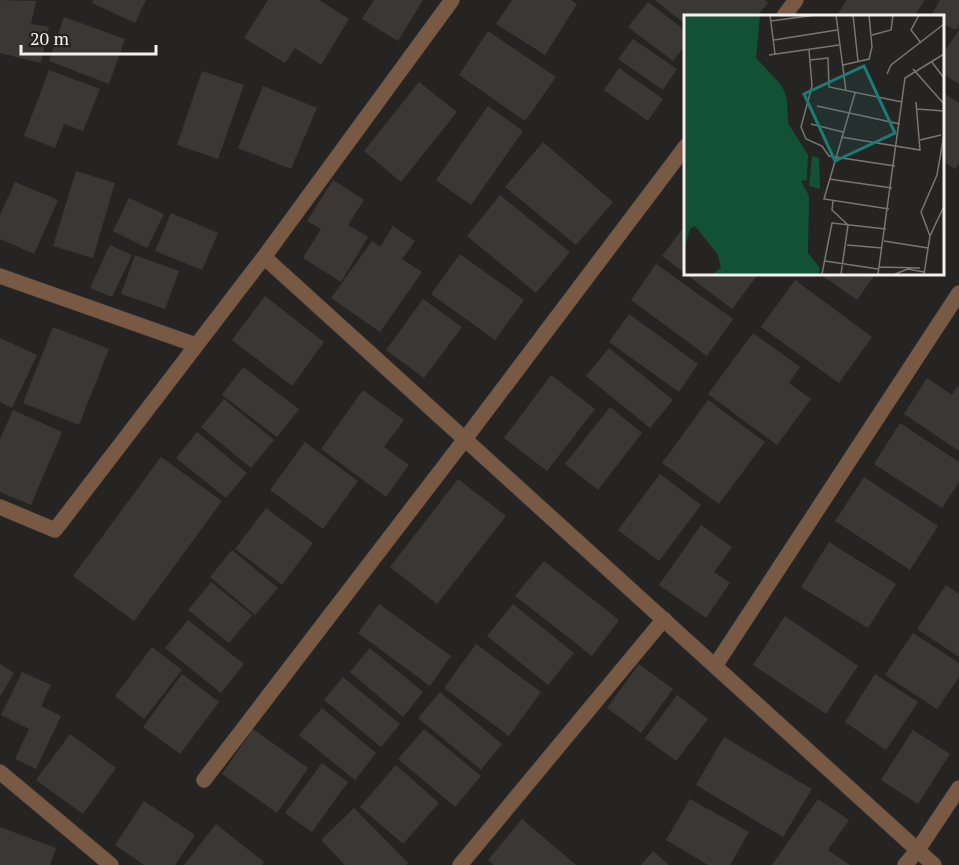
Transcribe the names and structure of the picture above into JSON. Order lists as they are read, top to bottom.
{
  "scale_bar": "20 m"
}
